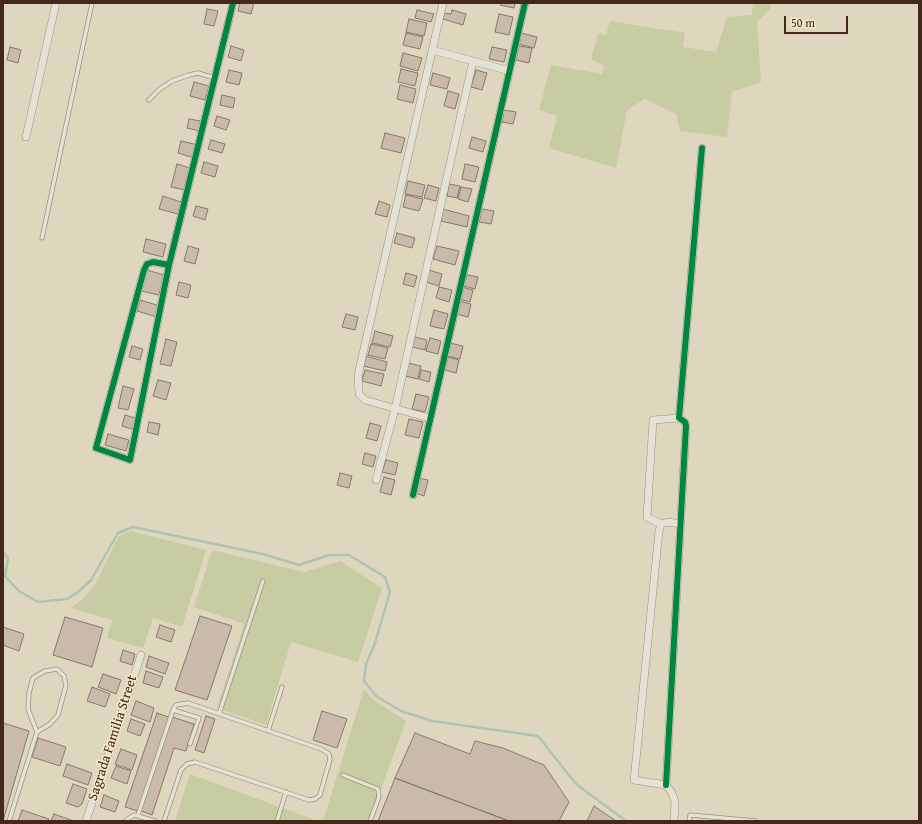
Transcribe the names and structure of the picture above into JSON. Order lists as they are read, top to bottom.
{
  "streets": {
    "street": ["Sagrada Familia Street"]
  },
  "scale_bar": "50 m"
}
